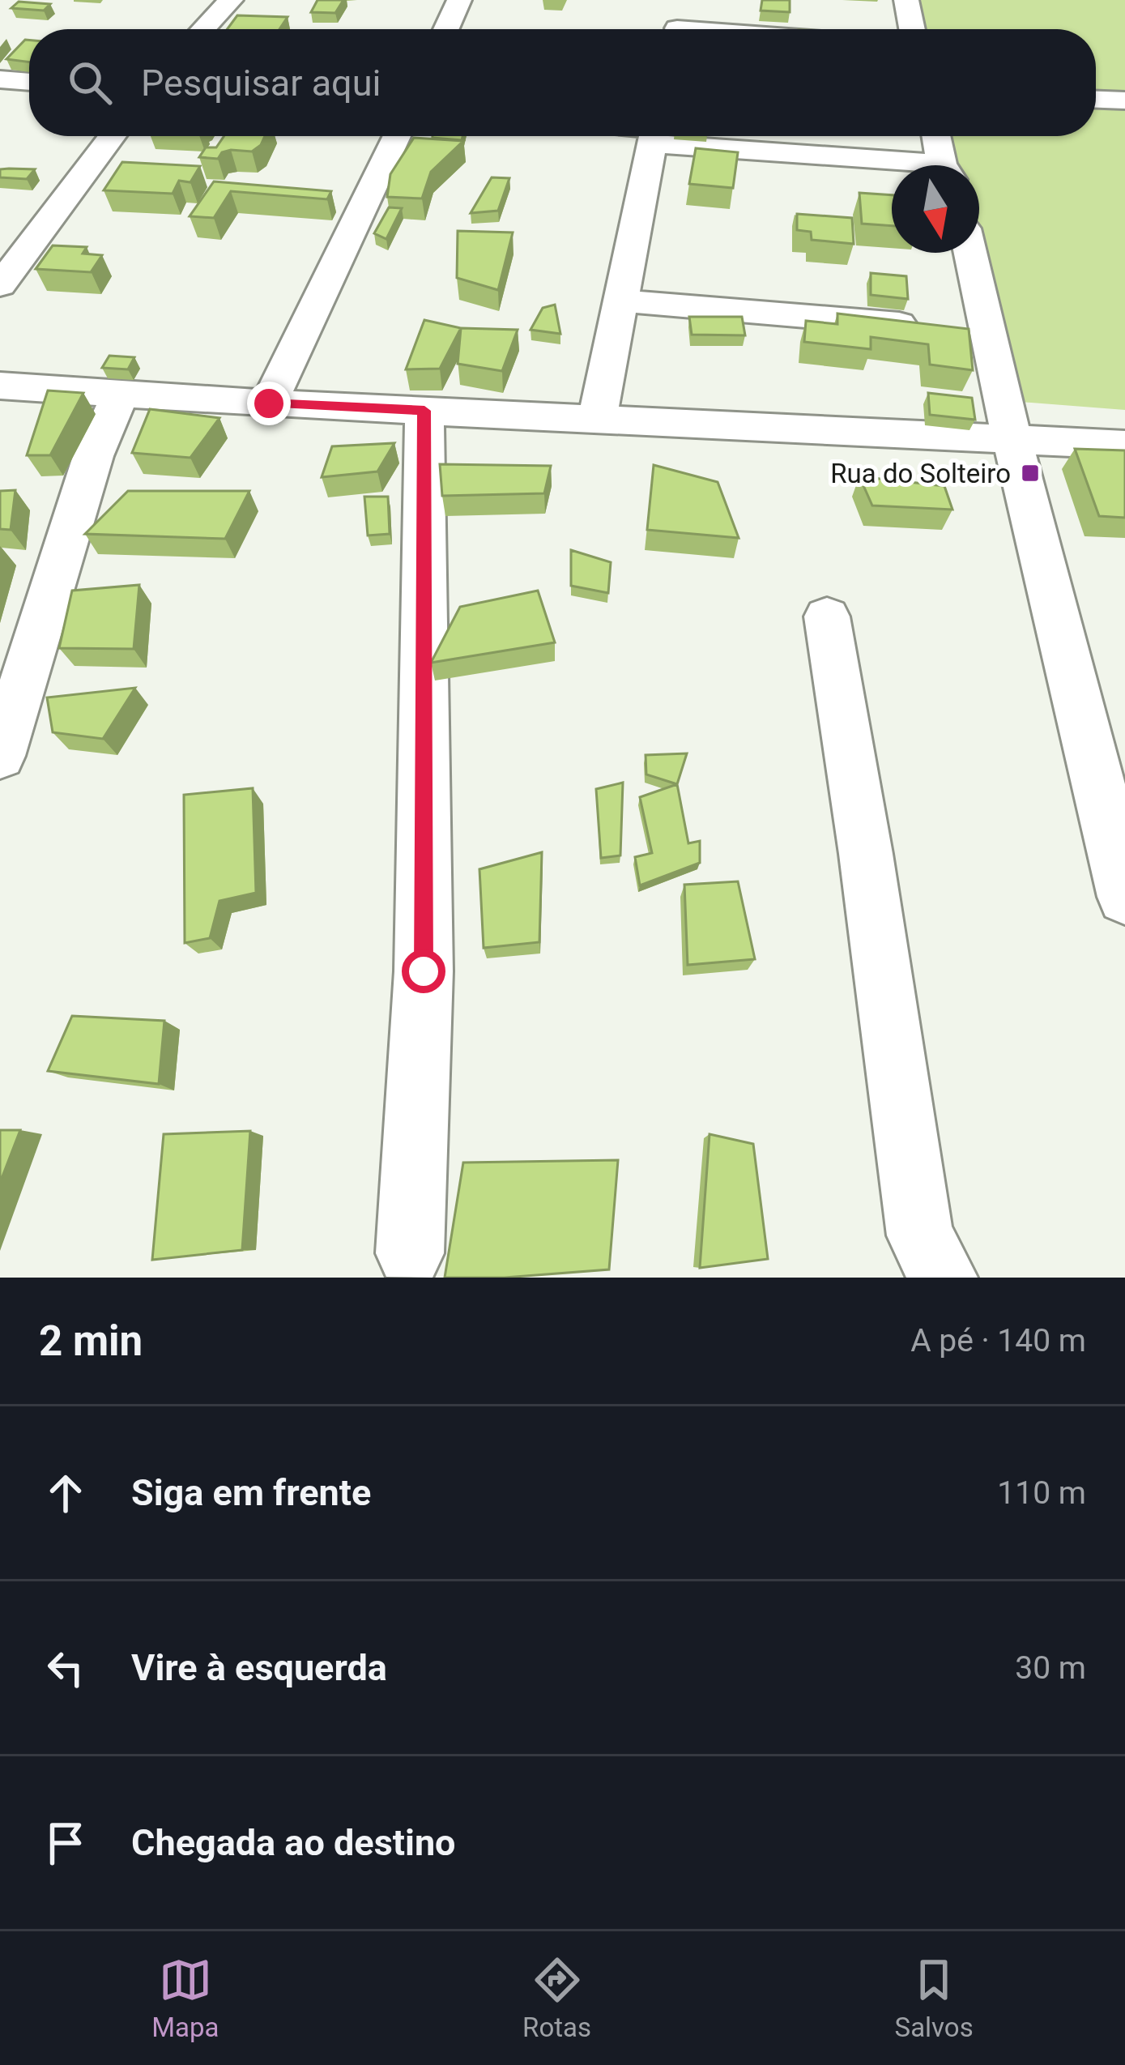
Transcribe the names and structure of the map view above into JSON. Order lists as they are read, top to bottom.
{
  "places": {
    "transit": ["Rua do Solteiro"]
  },
  "north": "bottom",
  "page": {
    "search": "Pesquisar aqui",
    "heading": ["2 min", "A pé · 140 m"],
    "list": [
      ["Siga em frente", "110 m"],
      ["Vire à esquerda", "30 m"],
      "Chegada ao destino"
    ],
    "nav": ["Mapa", "Rotas", "Salvos"]
  }
}
